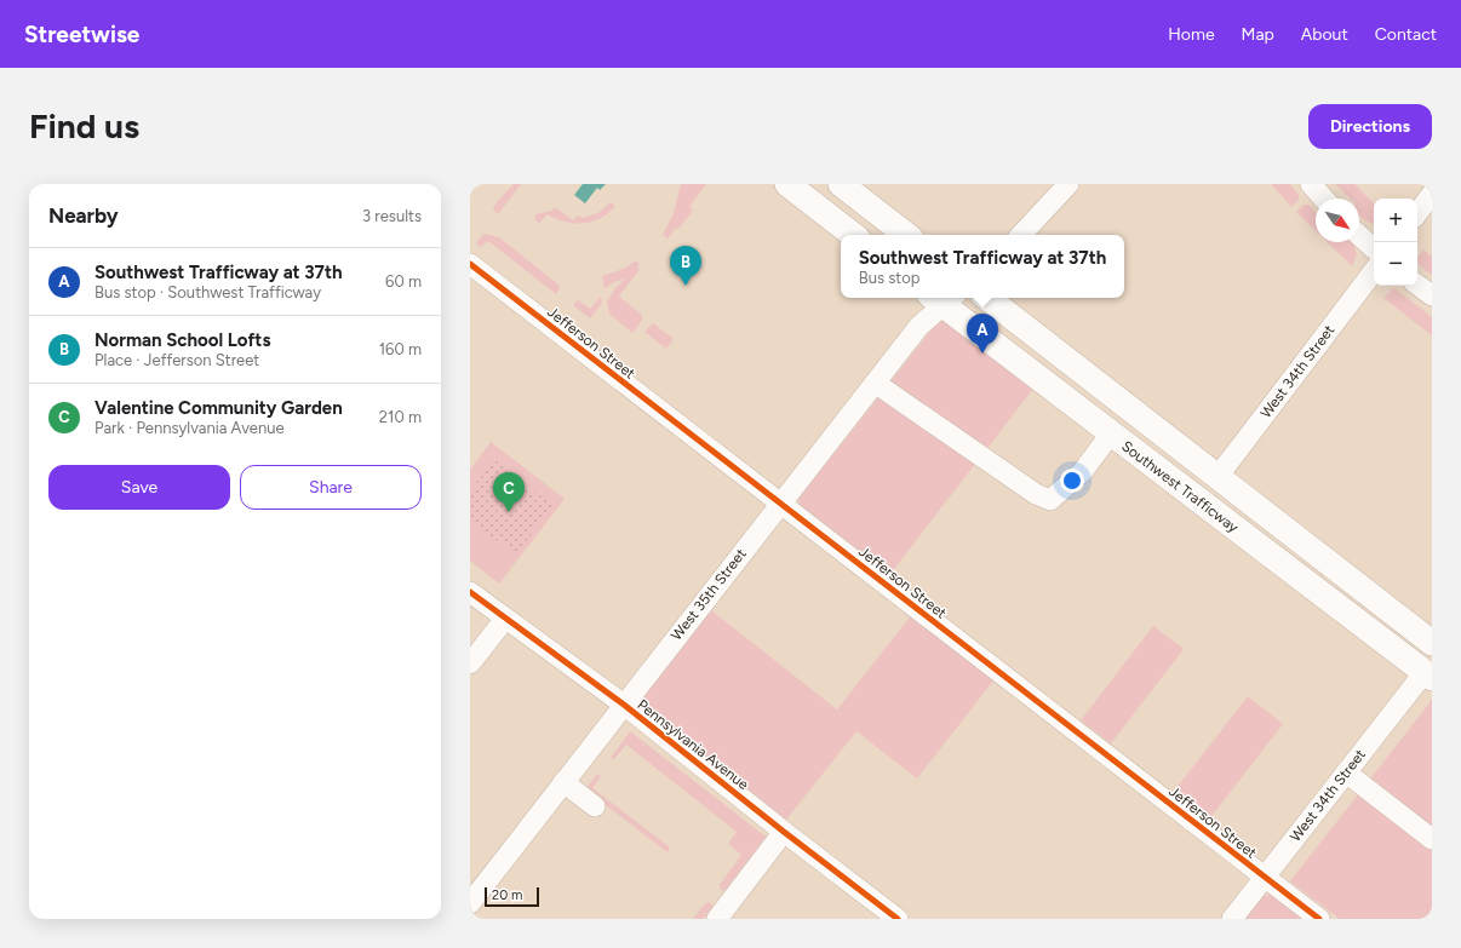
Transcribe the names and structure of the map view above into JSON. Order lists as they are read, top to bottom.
{
  "streets": {
    "main road": ["Southwest Trafficway"],
    "street": [
      "Jefferson Street",
      "West 34th Street",
      "West 35th Street",
      "Pennsylvania Avenue"
    ]
  },
  "crossings": [
    ["Jefferson Street", "West 34th Street"],
    ["Jefferson Street", "West 35th Street"],
    ["West 34th Street", "Southwest Trafficway"],
    ["Southwest Trafficway", "West 35th Street"],
    ["West 35th Street", "Pennsylvania Avenue"]
  ],
  "scale_bar": "20 m",
  "north": "bottom right",
  "page": {
    "header": "Streetwise",
    "nav": [
      "Home",
      "Map",
      "About",
      "Contact"
    ],
    "buttons": [
      "Directions",
      ["Save", "Share"]
    ],
    "title": "Find us",
    "heading": ["Nearby", "3 results"],
    "map_buttons": ["+", "−"],
    "popup": ["Southwest Trafficway at 37th", "Bus stop"],
    "pins": ["B", "A", "C"],
    "list": [
      {
        "mark": "A",
        "name": "Southwest Trafficway at 37th",
        "note": "Bus stop · Southwest Trafficway",
        "value": "60 m"
      },
      {
        "mark": "B",
        "name": "Norman School Lofts",
        "note": "Place · Jefferson Street",
        "value": "160 m"
      },
      {
        "mark": "C",
        "name": "Valentine Community Garden",
        "note": "Park · Pennsylvania Avenue",
        "value": "210 m"
      }
    ],
    "scale": "20 m"
  }
}
